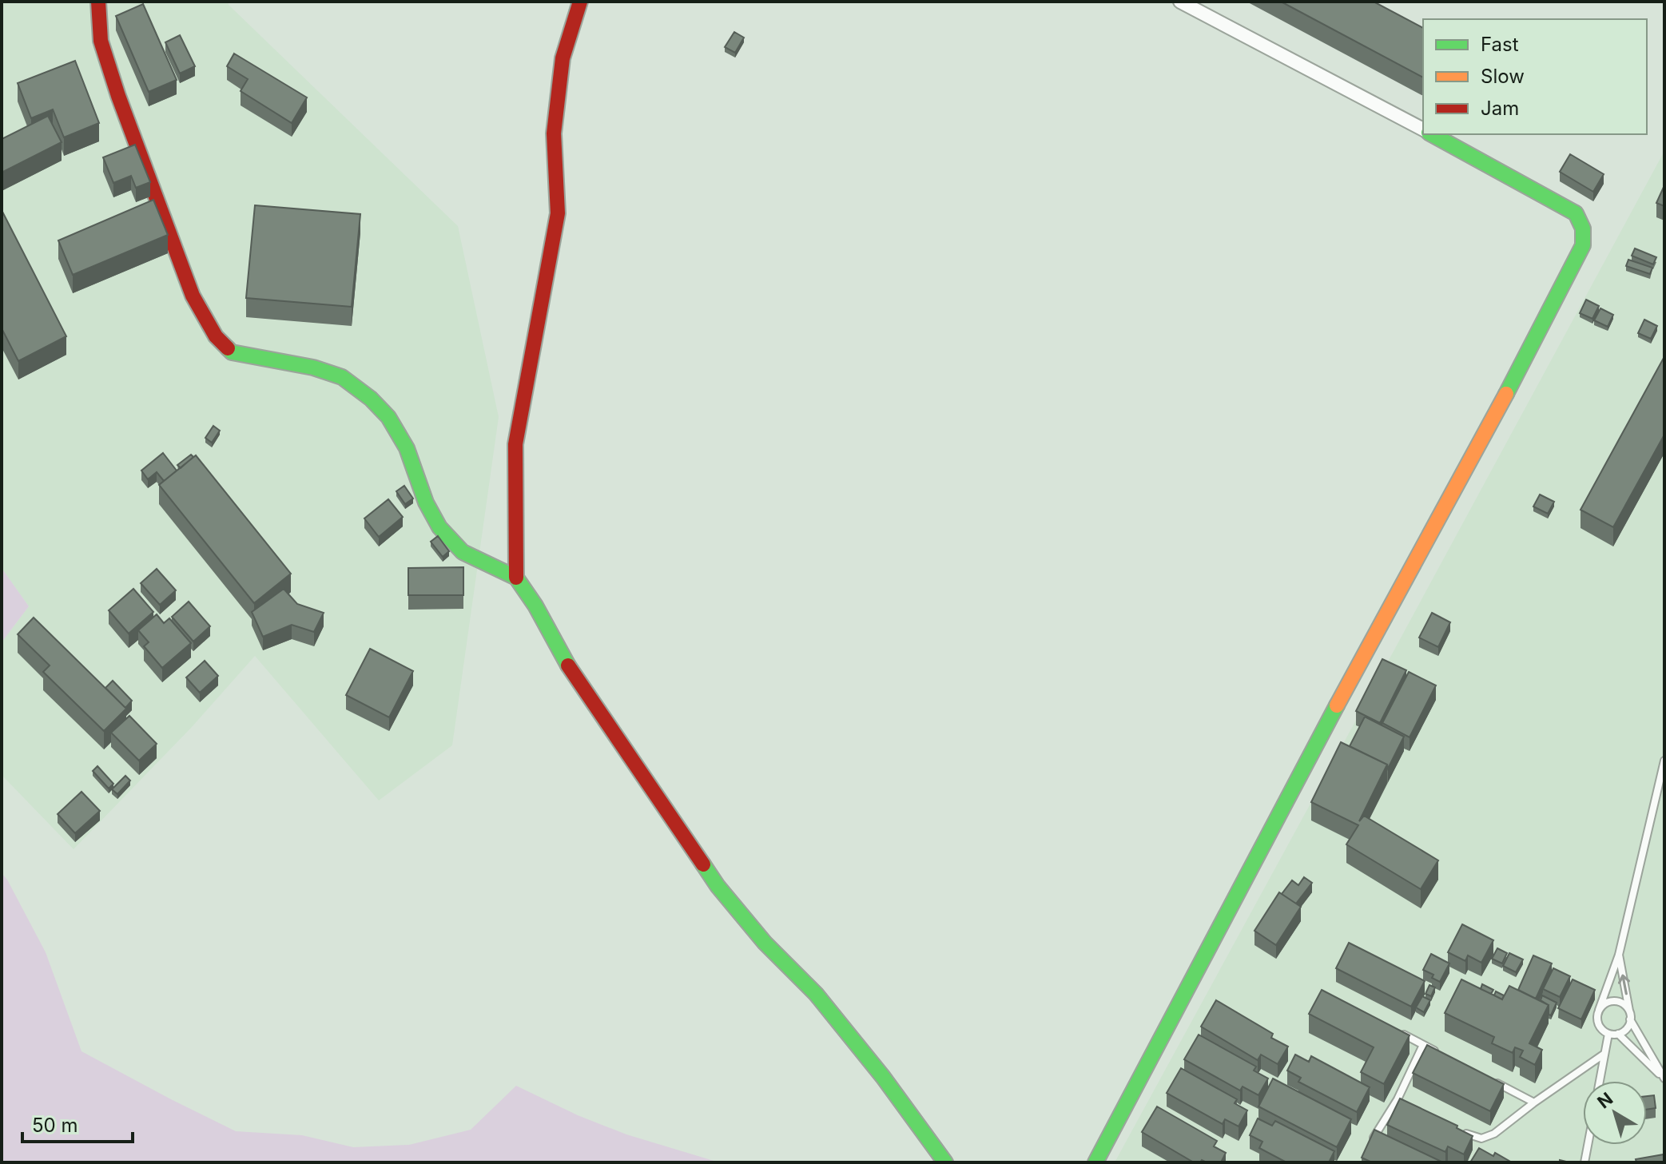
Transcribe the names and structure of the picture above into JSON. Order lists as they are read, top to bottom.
{
  "legend": ["Fast", "Slow", "Jam"],
  "scale_bar": "50 m",
  "north": "top left"
}
